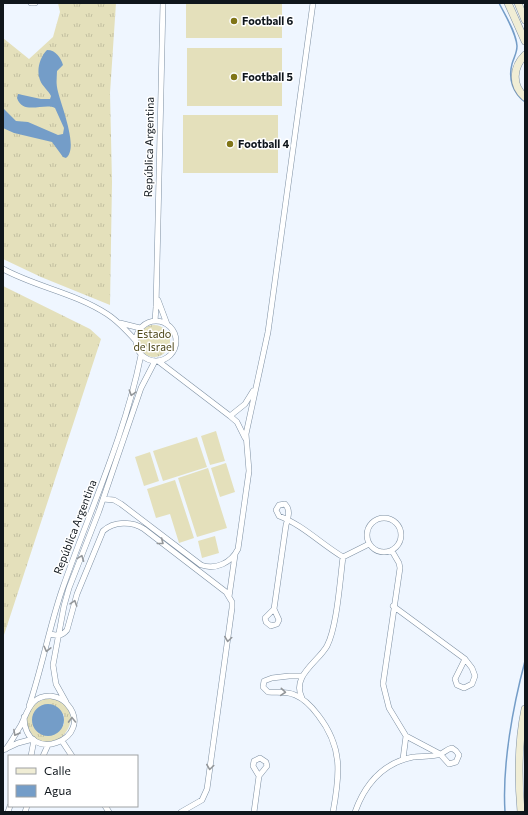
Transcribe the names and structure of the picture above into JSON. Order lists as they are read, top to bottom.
{
  "streets": {
    "street": ["República Argentina"]
  },
  "parks": ["Estado de Israel"],
  "places": ["Football 6", "Football 5", "Football 4"],
  "legend": ["Calle", "Agua"]
}
